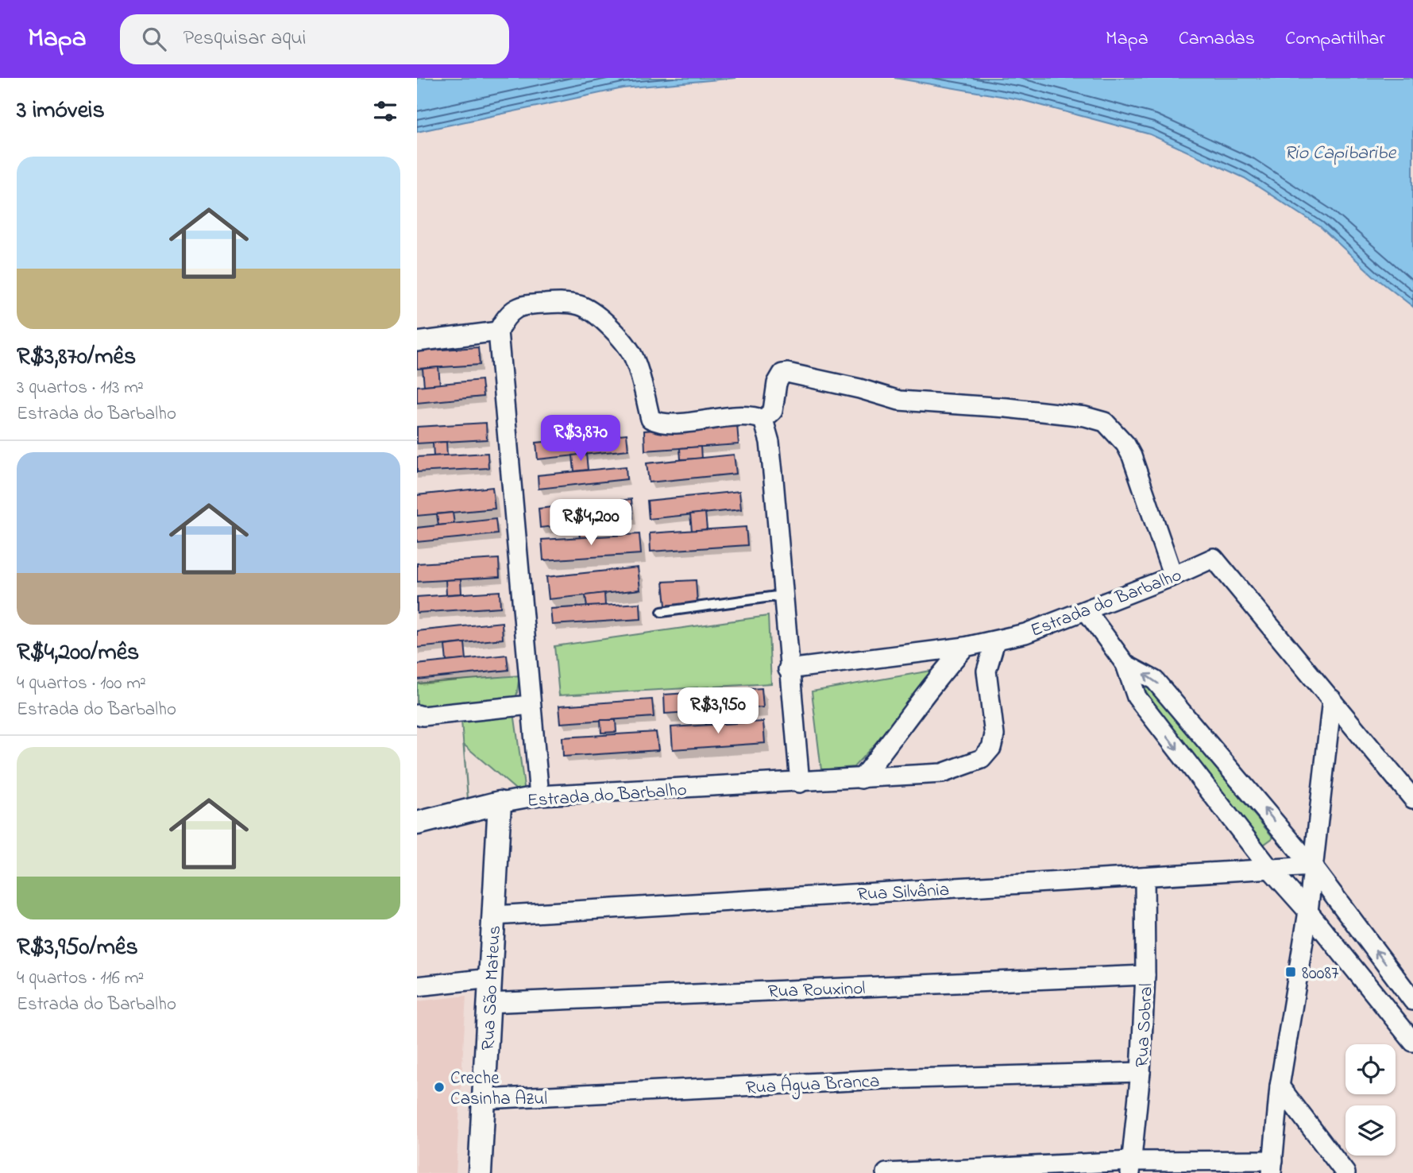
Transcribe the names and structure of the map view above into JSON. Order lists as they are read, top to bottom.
{
  "streets": {
    "street": [
      "Estrada do Barbalho",
      "Rua Silvânia",
      "Rua São Mateus",
      "Rua Rouxinol",
      "Rua Sobral",
      "Rua Água Branca"
    ]
  },
  "crossings": [
    ["Estrada do Barbalho", "Rua São Mateus"],
    ["Rua Silvânia", "Rua São Mateus"],
    ["Rua Silvânia", "Rua Sobral"],
    ["Rua São Mateus", "Rua Rouxinol"],
    ["Rua São Mateus", "Rua Água Branca"],
    ["Rua Rouxinol", "Rua Sobral"],
    ["Rua Sobral", "Rua Água Branca"]
  ],
  "water": ["Rio Capibaribe"],
  "places": {
    "transit": ["80087"],
    "other": ["Creche Casinha Azul"]
  },
  "page": {
    "header": "Mapa",
    "search": "Pesquisar aqui",
    "nav": ["Mapa", "Camadas", "Compartilhar"],
    "heading": "3 imóveis",
    "list": [
      {
        "name": "R$3,870/mês",
        "note": "3 quartos · 113 m² · Estrada do Barbalho"
      },
      {
        "name": "R$4,200/mês",
        "note": "4 quartos · 100 m² · Estrada do Barbalho"
      },
      {
        "name": "R$3,950/mês",
        "note": "4 quartos · 116 m² · Estrada do Barbalho"
      }
    ],
    "price": ["R$3,870", "R$4,200", "R$3,950"]
  }
}
